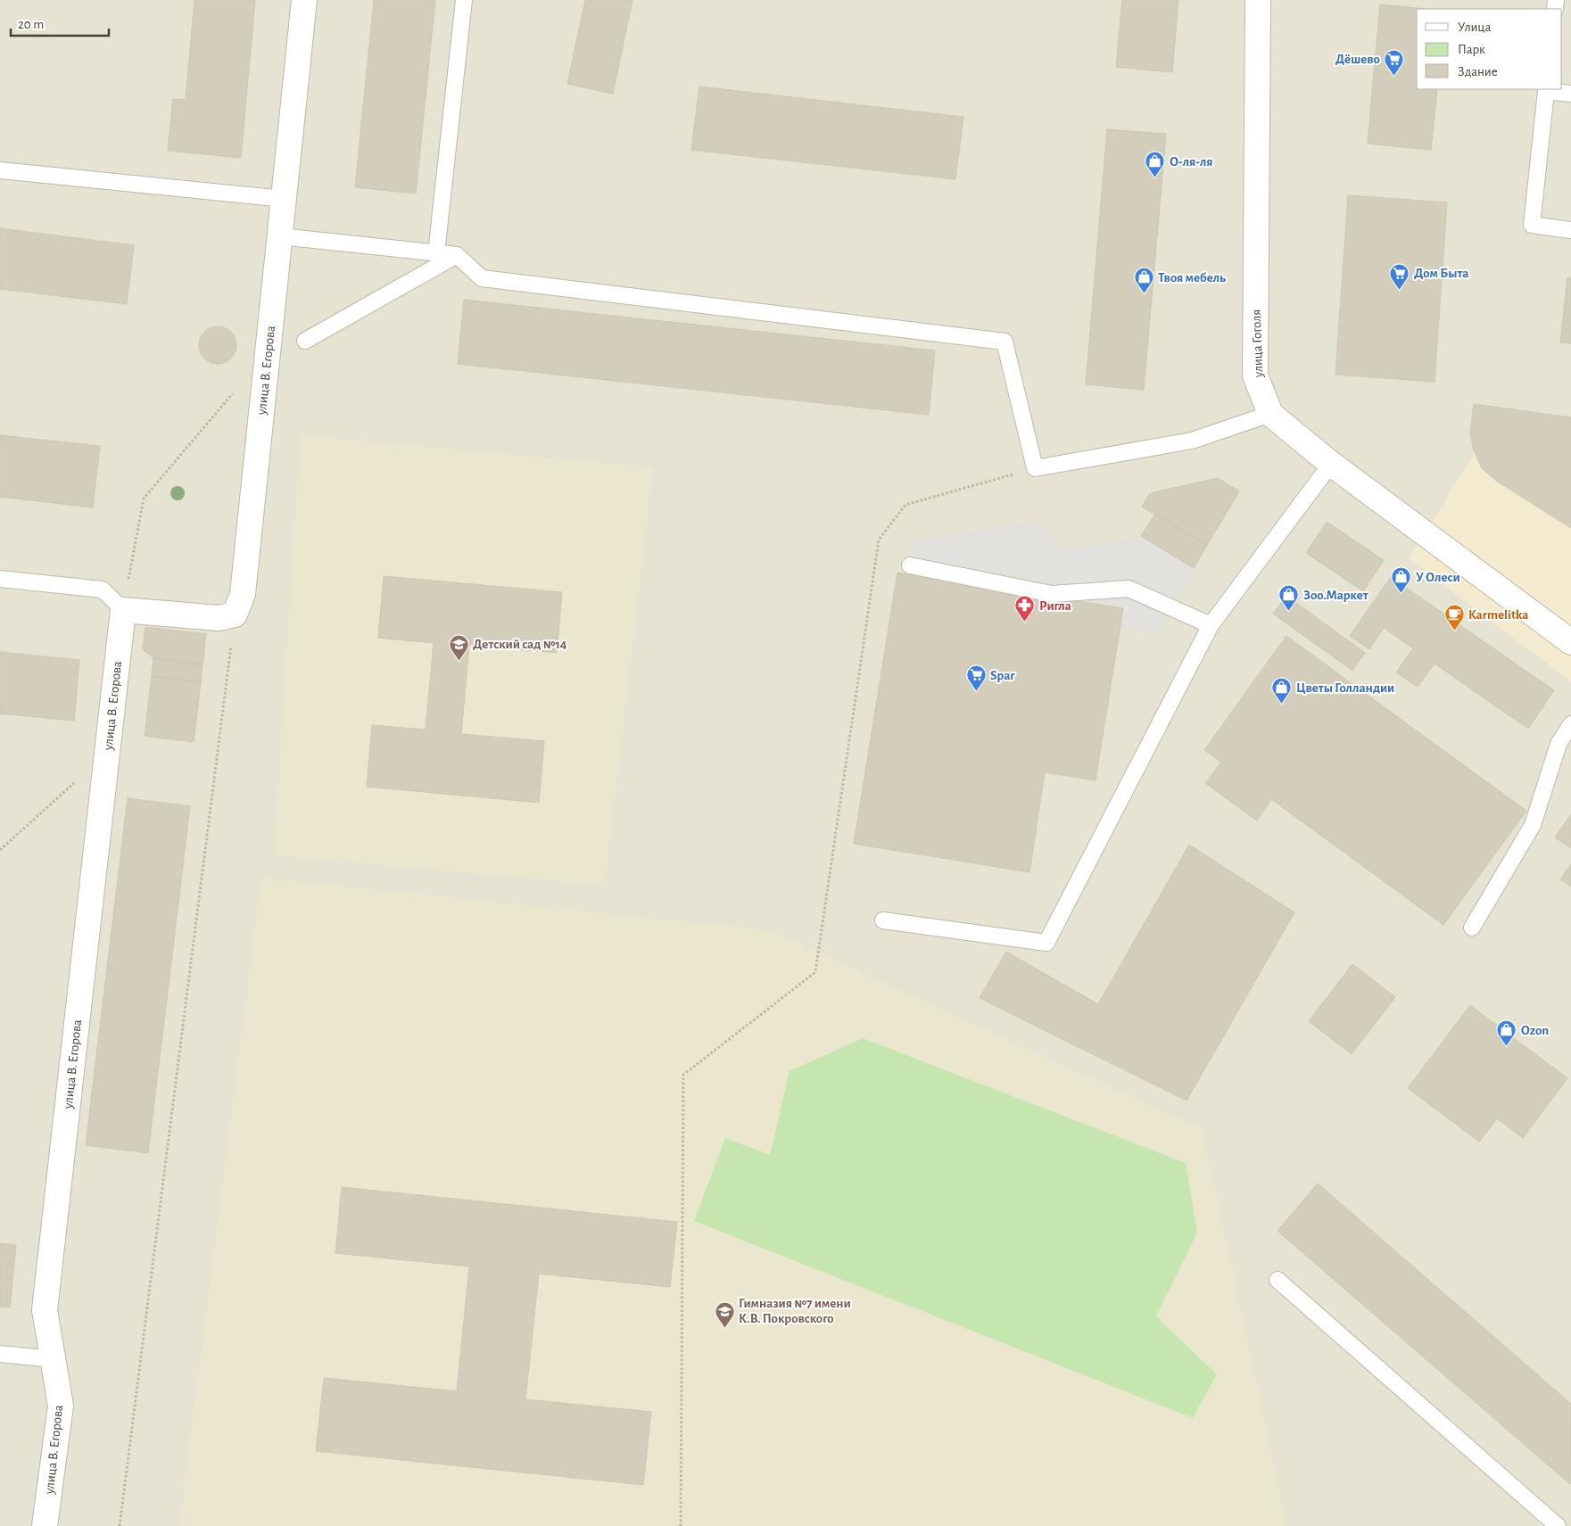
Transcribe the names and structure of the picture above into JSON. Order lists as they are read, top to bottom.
{
  "streets": {
    "street": ["улица Гоголя", "улица В. Егорова"]
  },
  "places": {
    "supermarket": ["Дёшево", "Дом Быта", "Spar"],
    "shop": [
      "О-ля-ля",
      "Твоя мебель",
      "У Олеси",
      "Зоо.Маркет",
      "Цветы Голландии",
      "Ozon"
    ],
    "pharmacy": ["Ригла"],
    "cafe": ["Karmelitka"],
    "school or university": ["Детский сад №14", "Гимназия №7 имени К.В. Покровского"]
  },
  "legend": ["Улица", "Парк", "Здание"],
  "scale_bar": "20 m"
}
